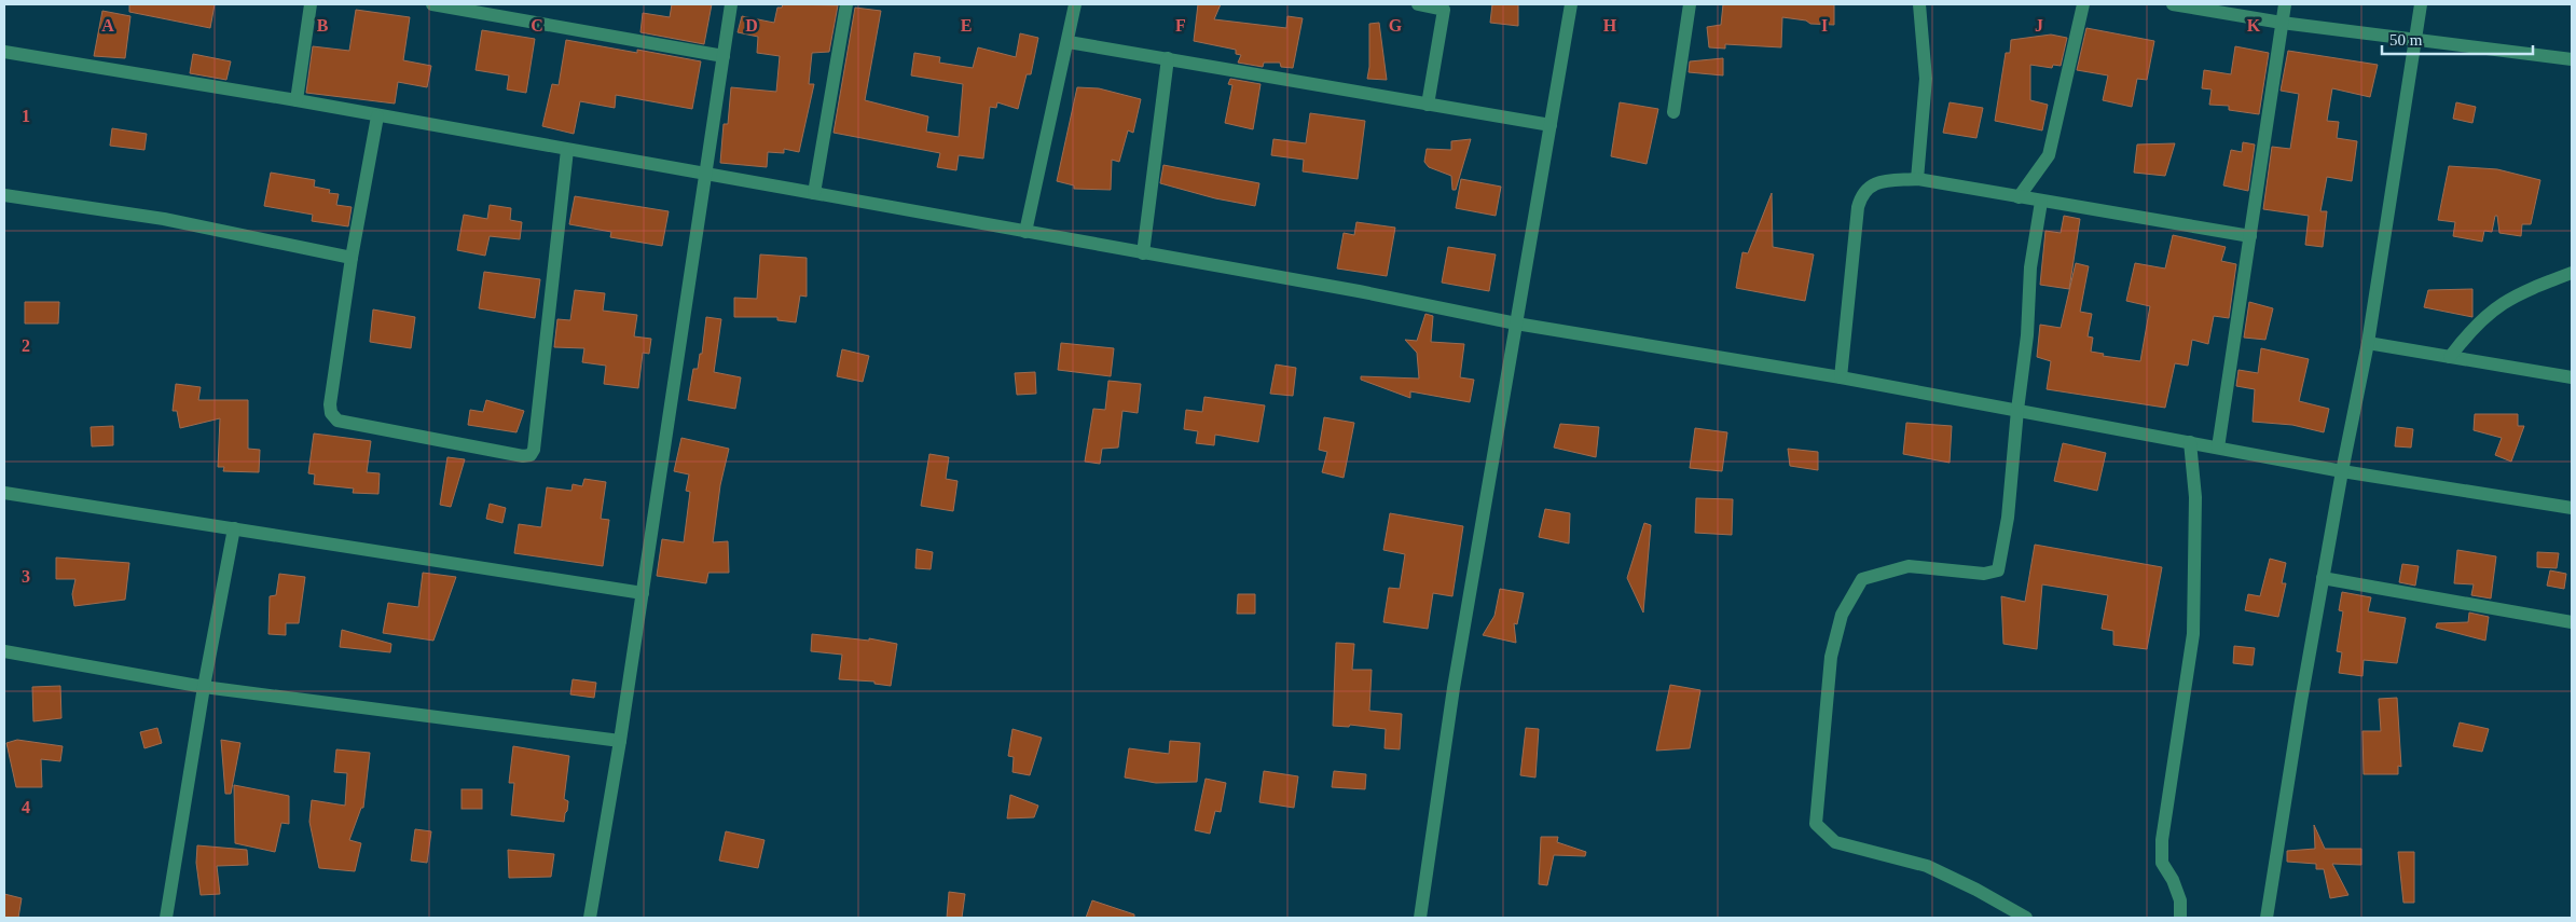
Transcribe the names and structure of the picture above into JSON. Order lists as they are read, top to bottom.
{
  "scale_bar": "50 m",
  "grid": {
    "columns": [
      "A",
      "B",
      "C",
      "D",
      "E",
      "F",
      "G",
      "H",
      "I",
      "J",
      "K"
    ],
    "rows": [
      "1",
      "2",
      "3",
      "4"
    ]
  }
}
